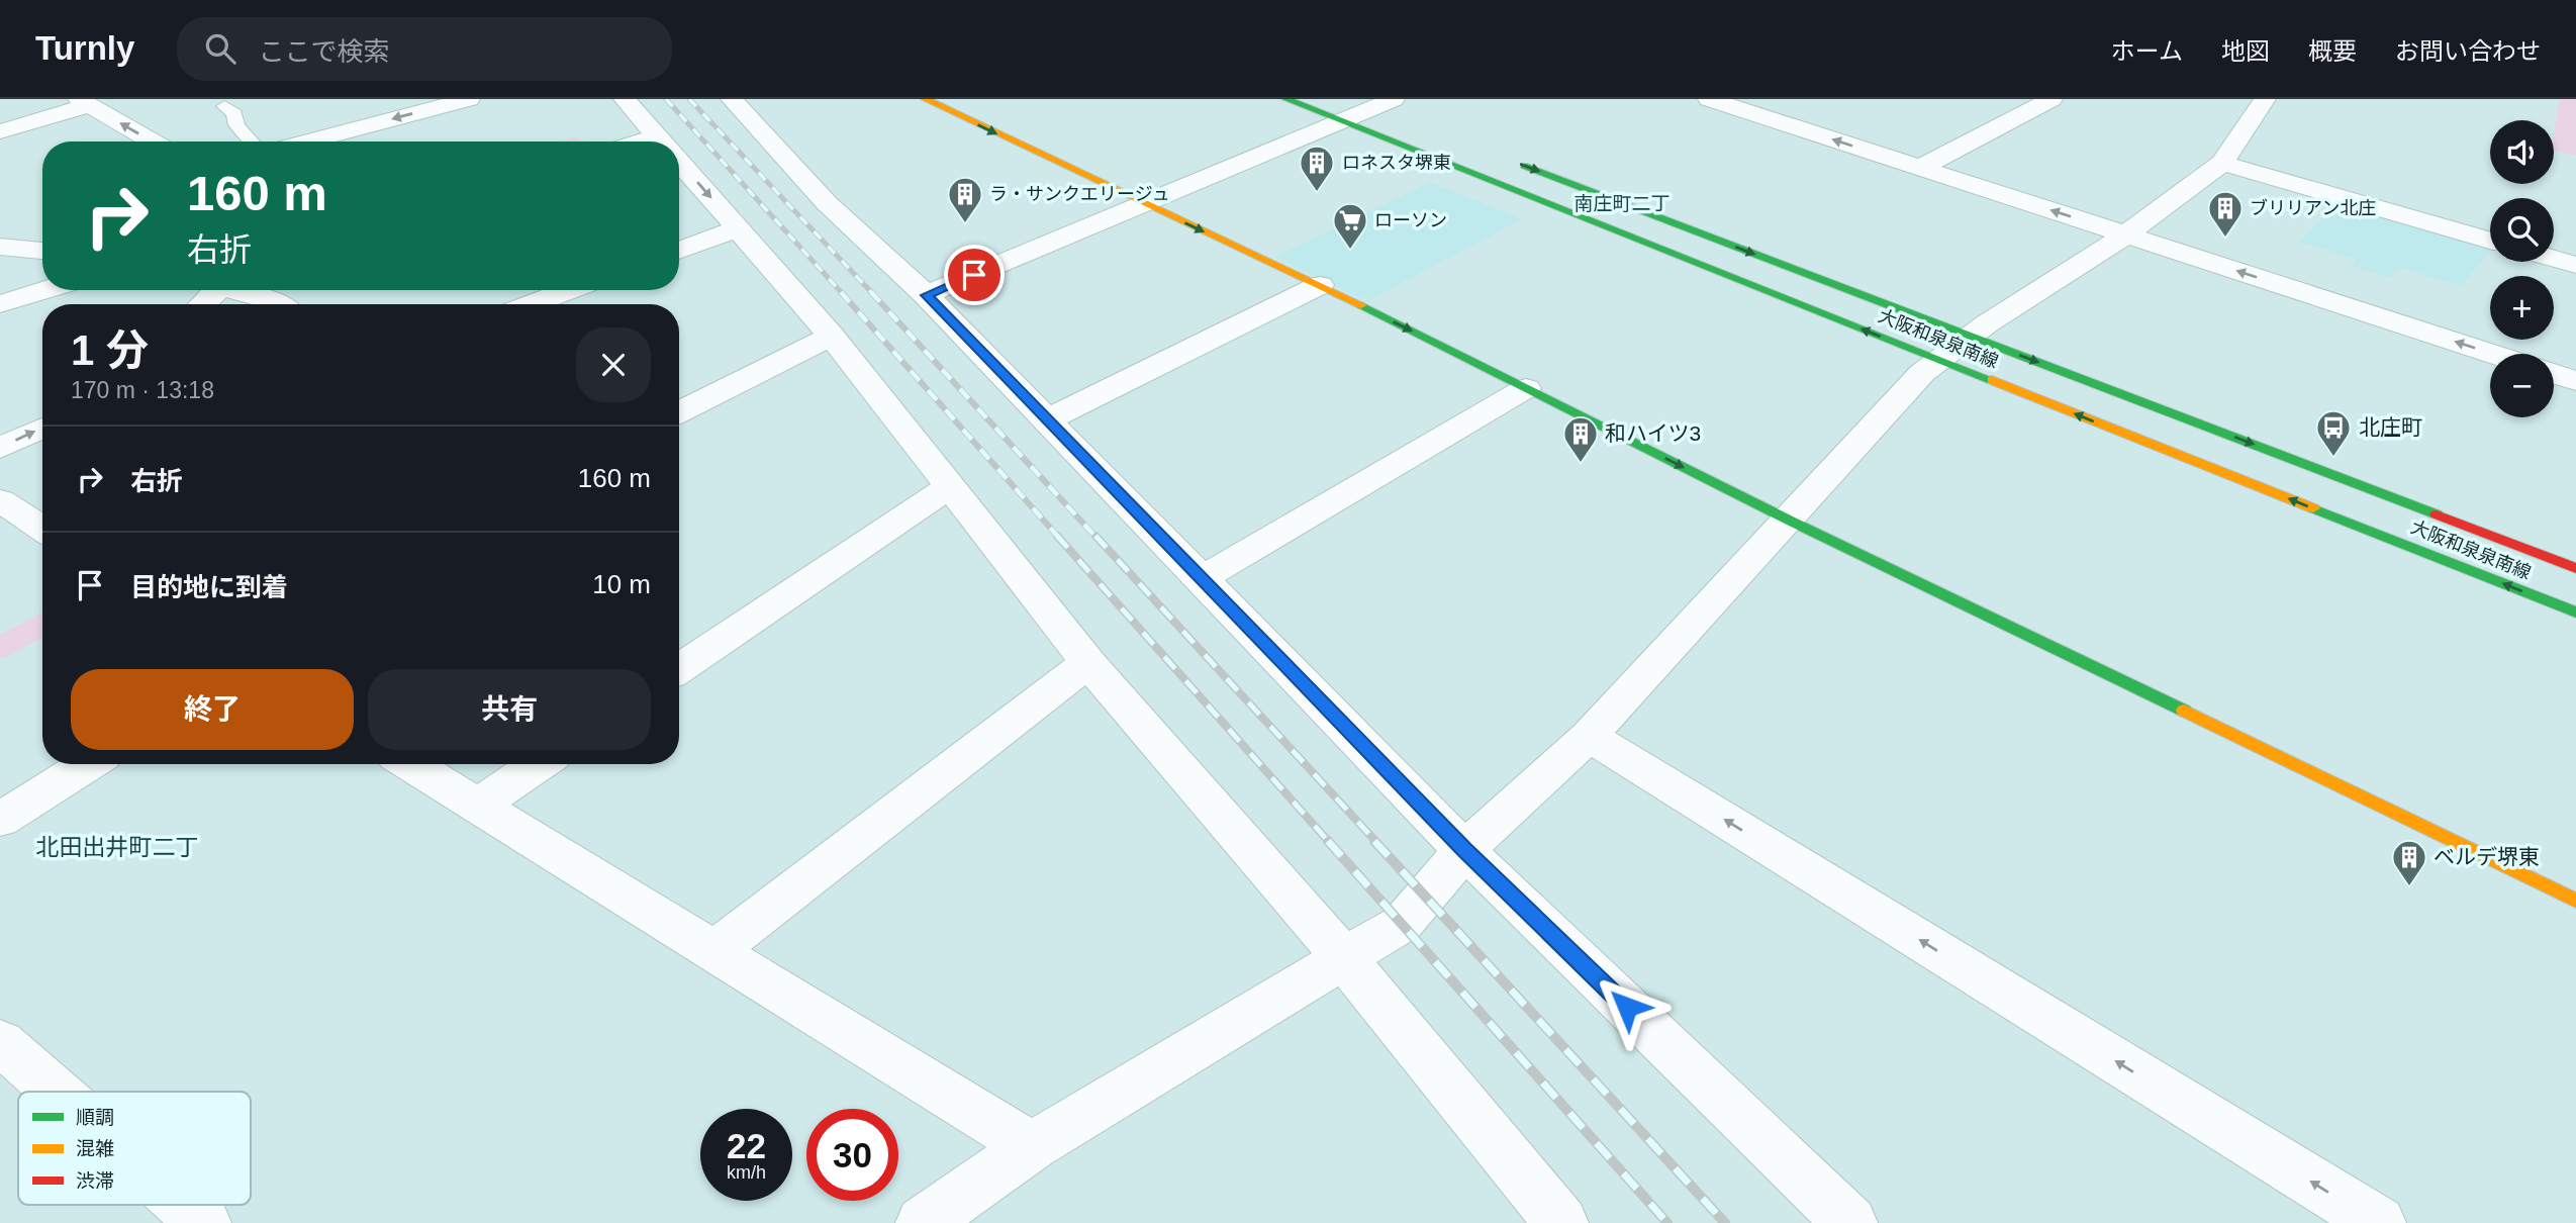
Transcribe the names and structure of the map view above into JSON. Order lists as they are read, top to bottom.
{
  "streets": {
    "main road": ["大阪和泉泉南線"]
  },
  "districts": ["南庄町二丁", "北田出井町二丁"],
  "places": {
    "building": [
      "ロネスタ堺東",
      "ラ・サンクエリージュ",
      "ブリリアン北庄",
      "和ハイツ3",
      "ベルデ堺東"
    ],
    "supermarket": ["ローソン"],
    "bus stop": ["北庄町"]
  },
  "legend": ["順調", "混雑", "渋滞"],
  "page": {
    "header": "Turnly",
    "search": "ここで検索",
    "nav": [
      "ホーム",
      "地図",
      "概要",
      "お問い合わせ"
    ],
    "map_buttons": ["+", "−"],
    "turn": ["160 m", "右折"],
    "heading": ["1 分", "170 m · 13:18"],
    "list": [
      {
        "name": "右折",
        "value": "160 m"
      },
      {
        "name": "目的地に到着",
        "value": "10 m"
      }
    ],
    "buttons": ["終了", "共有"],
    "speed": "22 km/h",
    "limit": "30"
  }
}
